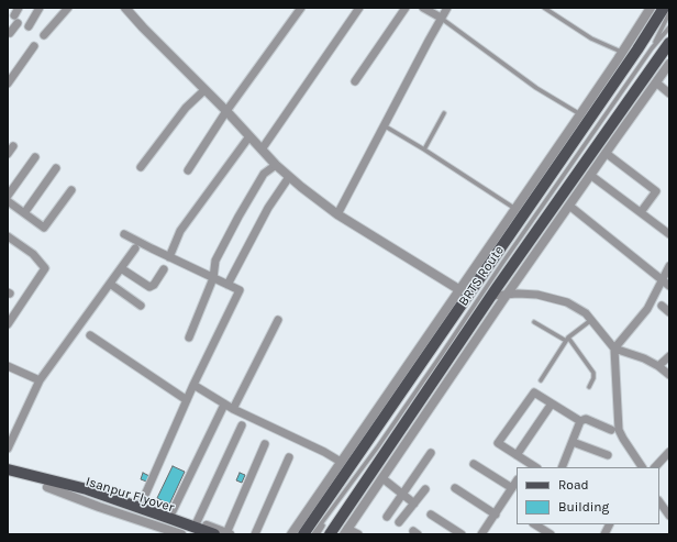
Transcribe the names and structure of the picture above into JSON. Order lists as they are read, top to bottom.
{
  "streets": {
    "main road": ["Isanpur Flyover"],
    "lane": ["BRTS Route"]
  },
  "legend": ["Road", "Building"]
}
